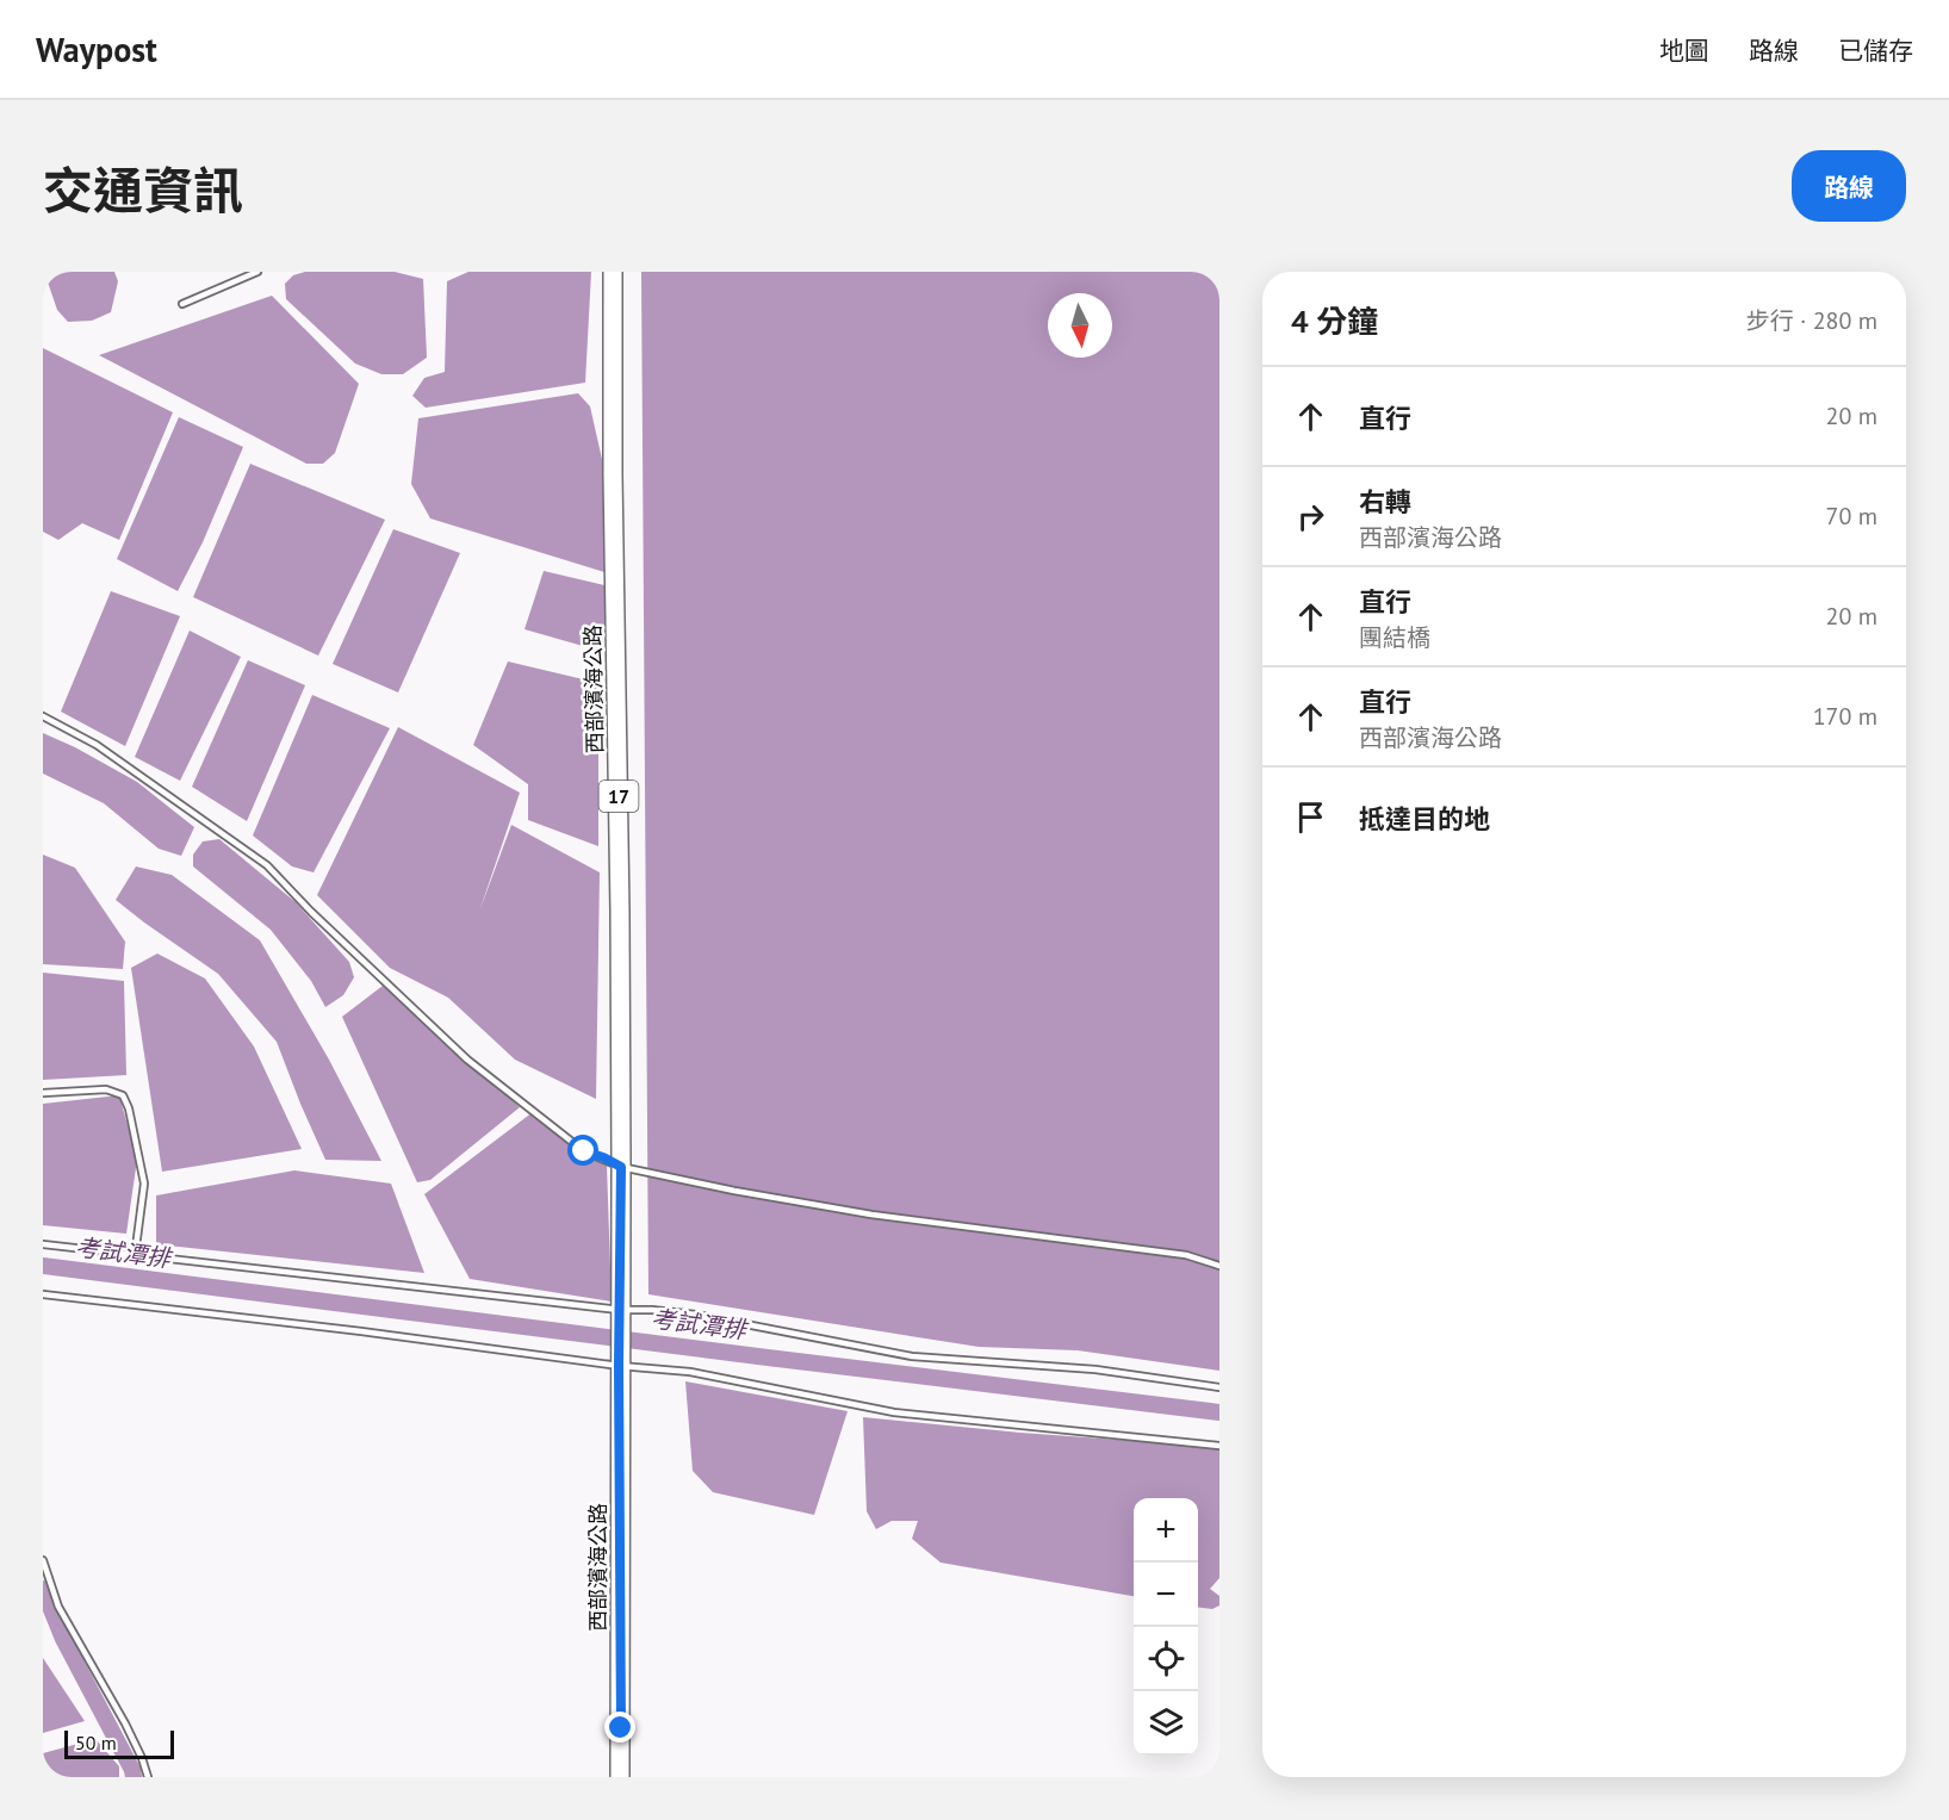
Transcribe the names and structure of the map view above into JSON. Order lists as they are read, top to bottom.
{
  "streets": {
    "main road": ["西部濱海公路", "17"]
  },
  "crossings": [
    ["西部濱海公路", "17"]
  ],
  "water": ["考試潭排"],
  "scale_bar": "50 m",
  "north": "bottom",
  "page": {
    "header": "Waypost",
    "nav": ["地圖", "路線", "已儲存"],
    "title": "交通資訊",
    "buttons": "路線",
    "heading": ["4 分鐘", "步行 · 280 m"],
    "list": [
      ["直行", "20 m"],
      ["右轉", "西部濱海公路", "70 m"],
      ["直行", "團結橋", "20 m"],
      ["直行", "西部濱海公路", "170 m"],
      "抵達目的地"
    ],
    "map_buttons": ["+", "−"],
    "scale": "50 m"
  }
}
